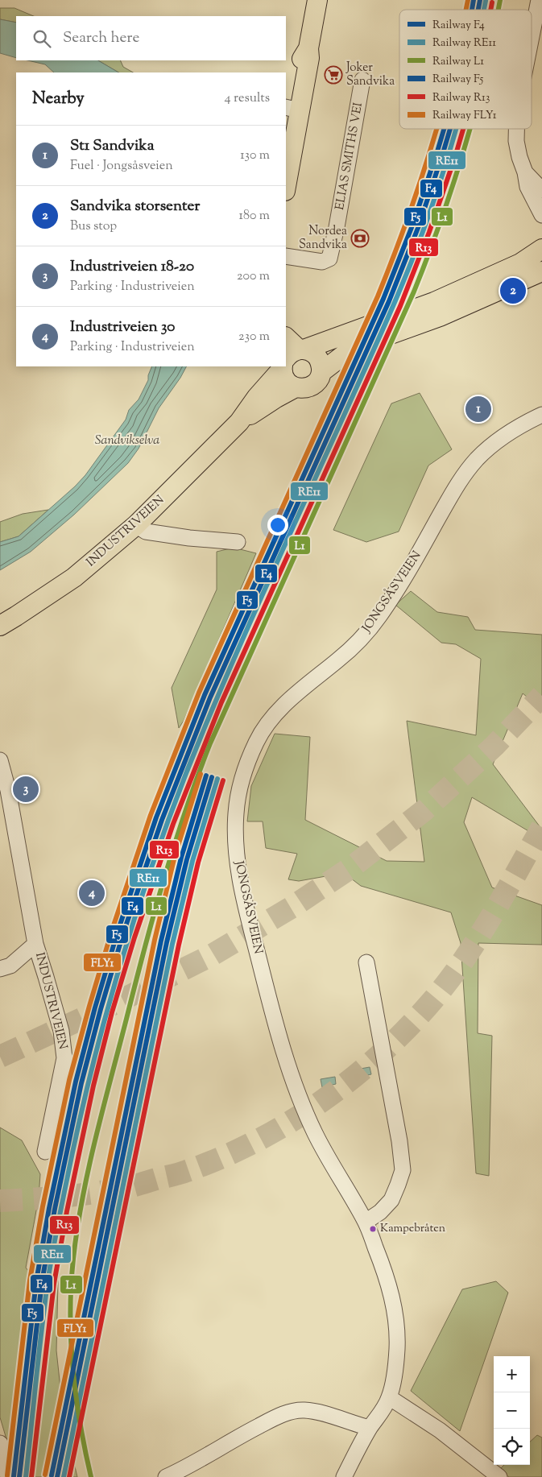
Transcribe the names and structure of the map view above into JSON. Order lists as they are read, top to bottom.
{
  "streets": {
    "main road": ["INDUSTRIVEIEN"],
    "street": ["ELIAS SMITHS VEI", "JONGSÅSVEIEN"]
  },
  "water": ["Sandvikselva"],
  "places": {
    "supermarket": ["Joker Sandvika"],
    "bank": ["Nordea Sandvika"],
    "other": ["Kampebråten"]
  },
  "lines": [
    "rail line F4",
    "rail line L1",
    "rail line F5",
    "rail line FLY1",
    "rail line RE11",
    "rail line R13"
  ],
  "legend": [
    "Railway F4",
    "Railway RE11",
    "Railway L1",
    "Railway F5",
    "Railway R13",
    "Railway FLY1"
  ],
  "page": {
    "search": "Search here",
    "heading": ["Nearby", "4 results"],
    "list": [
      {
        "mark": "1",
        "name": "St1 Sandvika",
        "note": "Fuel · Jongsåsveien",
        "value": "130 m"
      },
      {
        "mark": "2",
        "name": "Sandvika storsenter",
        "note": "Bus stop",
        "value": "180 m"
      },
      {
        "mark": "3",
        "name": "Industriveien 18-20",
        "note": "Parking · Industriveien",
        "value": "200 m"
      },
      {
        "mark": "4",
        "name": "Industriveien 30",
        "note": "Parking · Industriveien",
        "value": "230 m"
      }
    ],
    "pins": [
      "2",
      "1",
      "3",
      "4"
    ],
    "map_buttons": ["+", "−"]
  }
}
